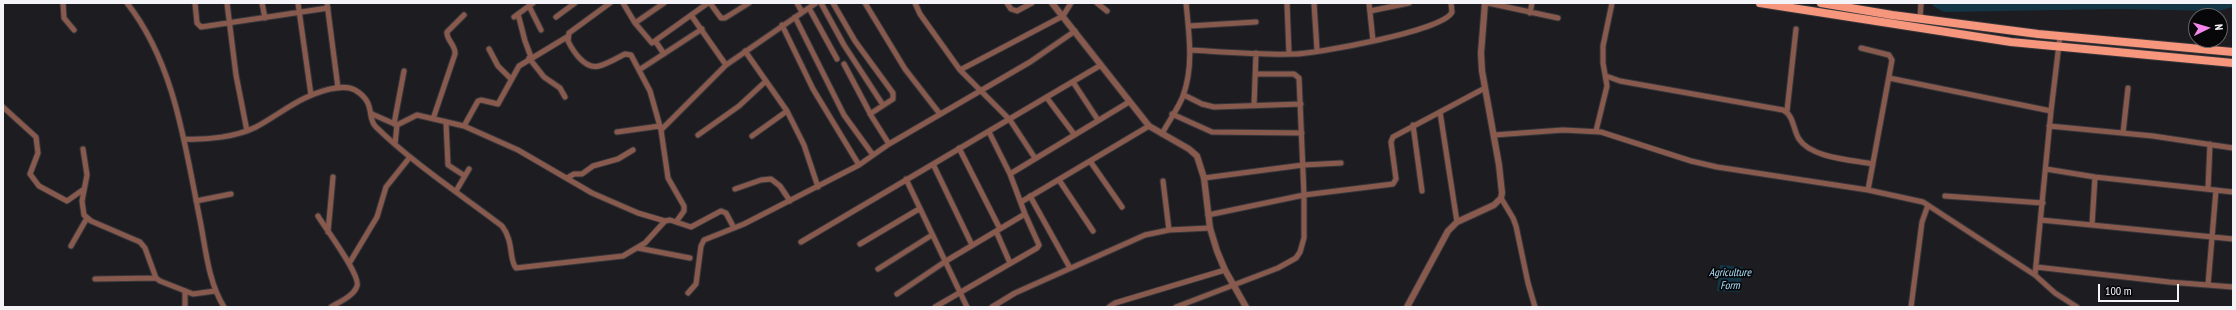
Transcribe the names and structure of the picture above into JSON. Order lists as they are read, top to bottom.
{
  "water": ["Agriculture Form"],
  "scale_bar": "100 m",
  "north": "right"
}
